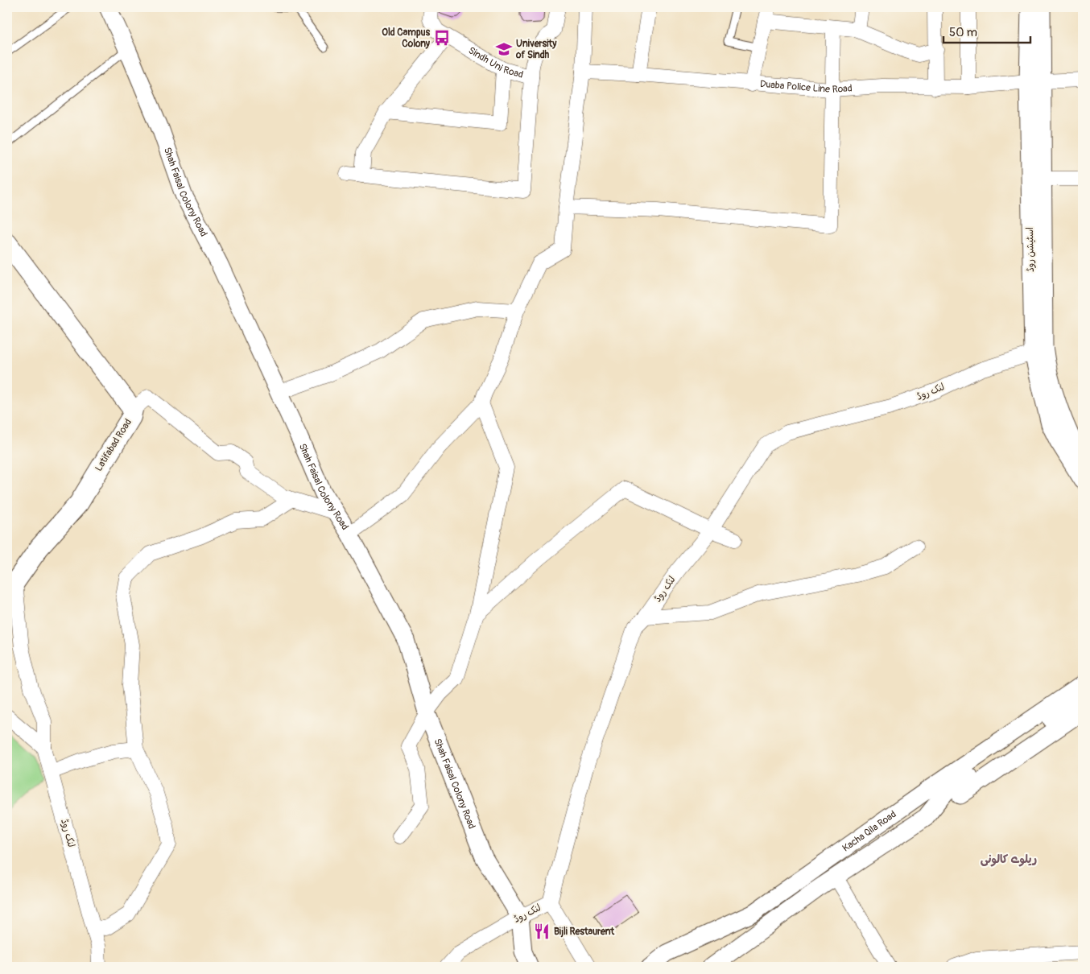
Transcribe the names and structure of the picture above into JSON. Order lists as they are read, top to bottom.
{
  "streets": {
    "main road": ["Latifabad Road"],
    "street": [
      "Sindh Uni Road",
      "Duaba Police Line Road",
      "Shah Faisal Colony Road",
      "اسٹیشن روڈ",
      "لنک روڈ",
      "Kacha Qila Road"
    ]
  },
  "crossings": [
    ["Duaba Police Line Road", "اسٹیشن روڈ"],
    ["Shah Faisal Colony Road", "لنک روڈ"],
    ["اسٹیشن روڈ", "لنک روڈ"],
    ["لنک روڈ", "Latifabad Road"]
  ],
  "districts": ["ریلوے کالونی"],
  "places": {
    "bus stop": ["Old Campus Colony"],
    "school or university": ["University of Sindh"],
    "restaurant": ["Bijli Restaurent"]
  },
  "scale_bar": "50 m"
}
